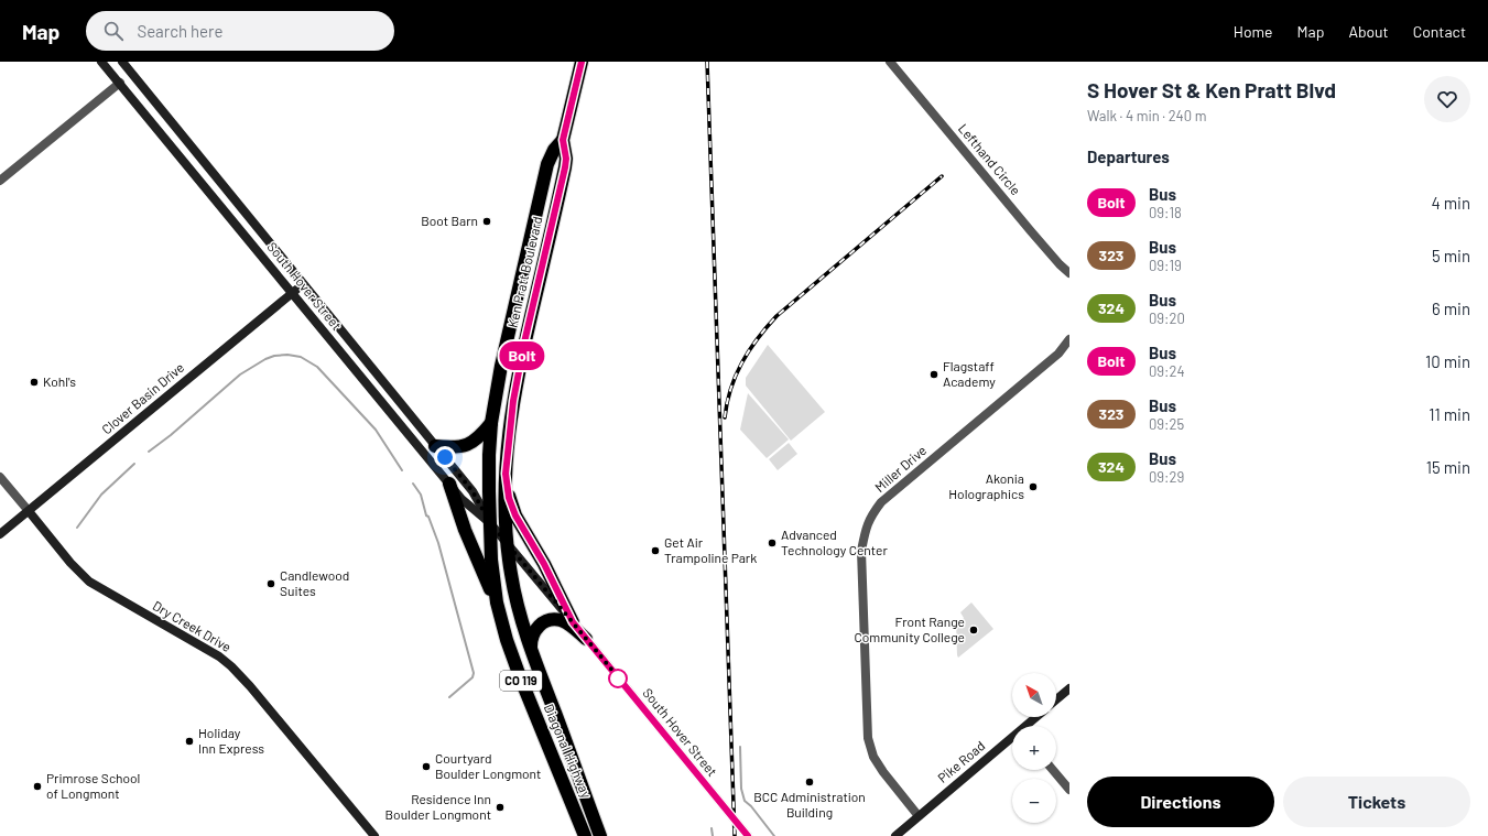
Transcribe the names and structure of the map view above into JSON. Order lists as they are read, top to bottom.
{
  "streets": {
    "highway": ["Ken Pratt Boulevard", "CO 119", "Diagonal Highway"],
    "main road": [
      "South Hover Street",
      "Clover Basin Drive",
      "Dry Creek Drive",
      "Pike Road"
    ],
    "street": ["Lefthand Circle", "Miller Drive"]
  },
  "crossings": [
    ["Ken Pratt Boulevard", "South Hover Street"],
    ["Ken Pratt Boulevard", "Diagonal Highway"],
    ["South Hover Street", "Clover Basin Drive"],
    ["South Hover Street", "Diagonal Highway"],
    ["Clover Basin Drive", "Dry Creek Drive"],
    ["Miller Drive", "Pike Road"]
  ],
  "places": [
    "Boot Barn",
    "Flagstaff Academy",
    "Kohl's",
    "Akonia Holographics",
    "Advanced Technology Center",
    "Get Air Trampoline Park",
    "Candlewood Suites",
    "Front Range Community College",
    "Holiday Inn Express",
    "Courtyard Boulder Longmont",
    "BCC Administration Building",
    "Primrose School of Longmont",
    "Residence Inn Boulder Longmont"
  ],
  "lines": ["bus line Bolt"],
  "north": "top left",
  "page": {
    "header": "Map",
    "search": "Search here",
    "nav": [
      "Home",
      "Map",
      "About",
      "Contact"
    ],
    "on_map": "Bolt",
    "heading": [
      ["S Hover St & Ken Pratt Blvd", "Walk · 4 min · 240 m"],
      "Departures"
    ],
    "list": [
      {
        "mark": "Bolt",
        "name": "Bus",
        "note": "09:18",
        "value": "4 min"
      },
      {
        "mark": "323",
        "name": "Bus",
        "note": "09:19",
        "value": "5 min"
      },
      {
        "mark": "324",
        "name": "Bus",
        "note": "09:20",
        "value": "6 min"
      },
      {
        "mark": "Bolt",
        "name": "Bus",
        "note": "09:24",
        "value": "10 min"
      },
      {
        "mark": "323",
        "name": "Bus",
        "note": "09:25",
        "value": "11 min"
      },
      {
        "mark": "324",
        "name": "Bus",
        "note": "09:29",
        "value": "15 min"
      }
    ],
    "map_buttons": ["+", "−"],
    "buttons": ["Directions", "Tickets"]
  }
}
